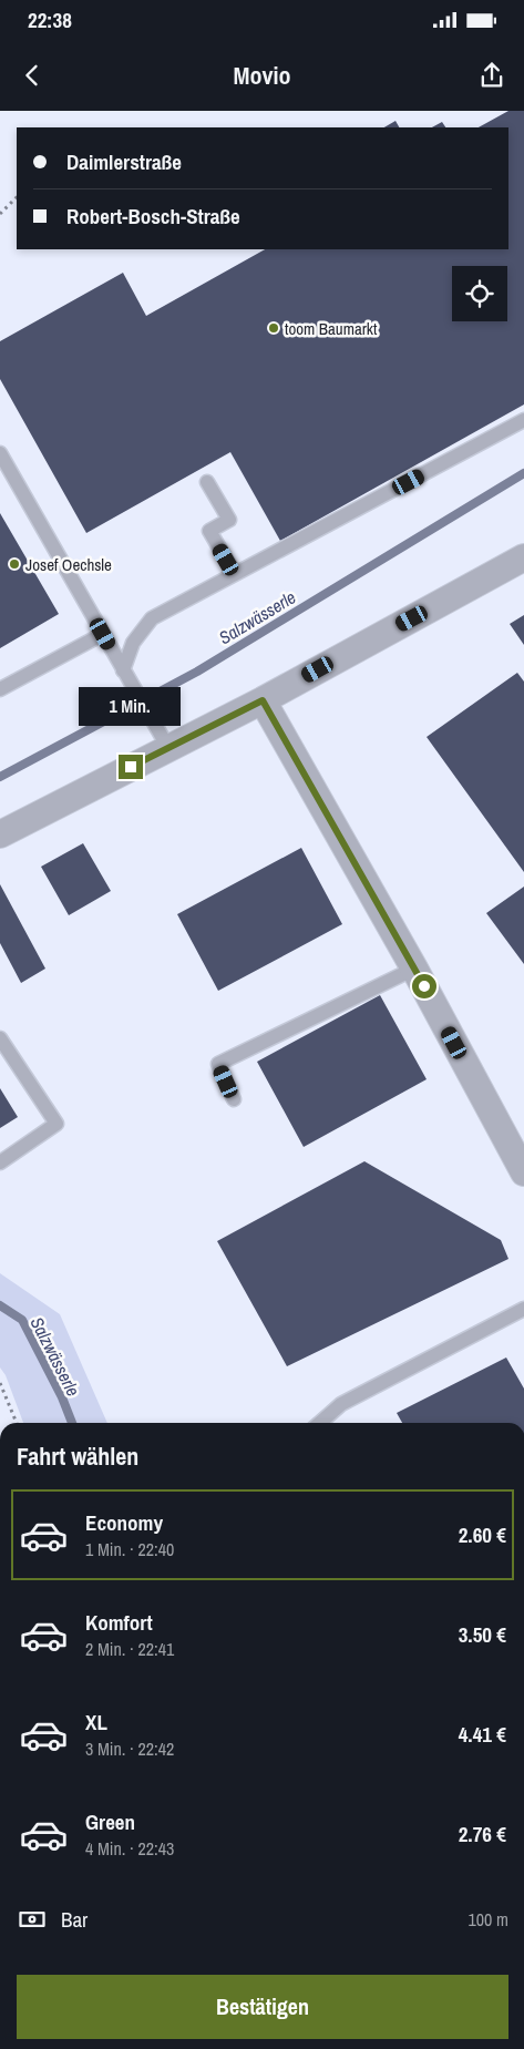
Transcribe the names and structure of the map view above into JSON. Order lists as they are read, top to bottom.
{
  "water": ["Salzwässerle"],
  "places": ["toom Baumarkt", "Josef Oechsle"],
  "page": {
    "status": "22:38",
    "header": "Movio",
    "banner": ["Daimlerstraße", "Robert-Bosch-Straße"],
    "bubble": "1 Min.",
    "heading": "Fahrt wählen",
    "list": [
      {
        "name": "Economy",
        "note": "1 Min. · 22:40",
        "value": "2.60 €"
      },
      {
        "name": "Komfort",
        "note": "2 Min. · 22:41",
        "value": "3.50 €"
      },
      {
        "name": "XL",
        "note": "3 Min. · 22:42",
        "value": "4.41 €"
      },
      {
        "name": "Green",
        "note": "4 Min. · 22:43",
        "value": "2.76 €"
      }
    ],
    "pay": ["Bar", "100 m"],
    "buttons": "Bestätigen"
  }
}
